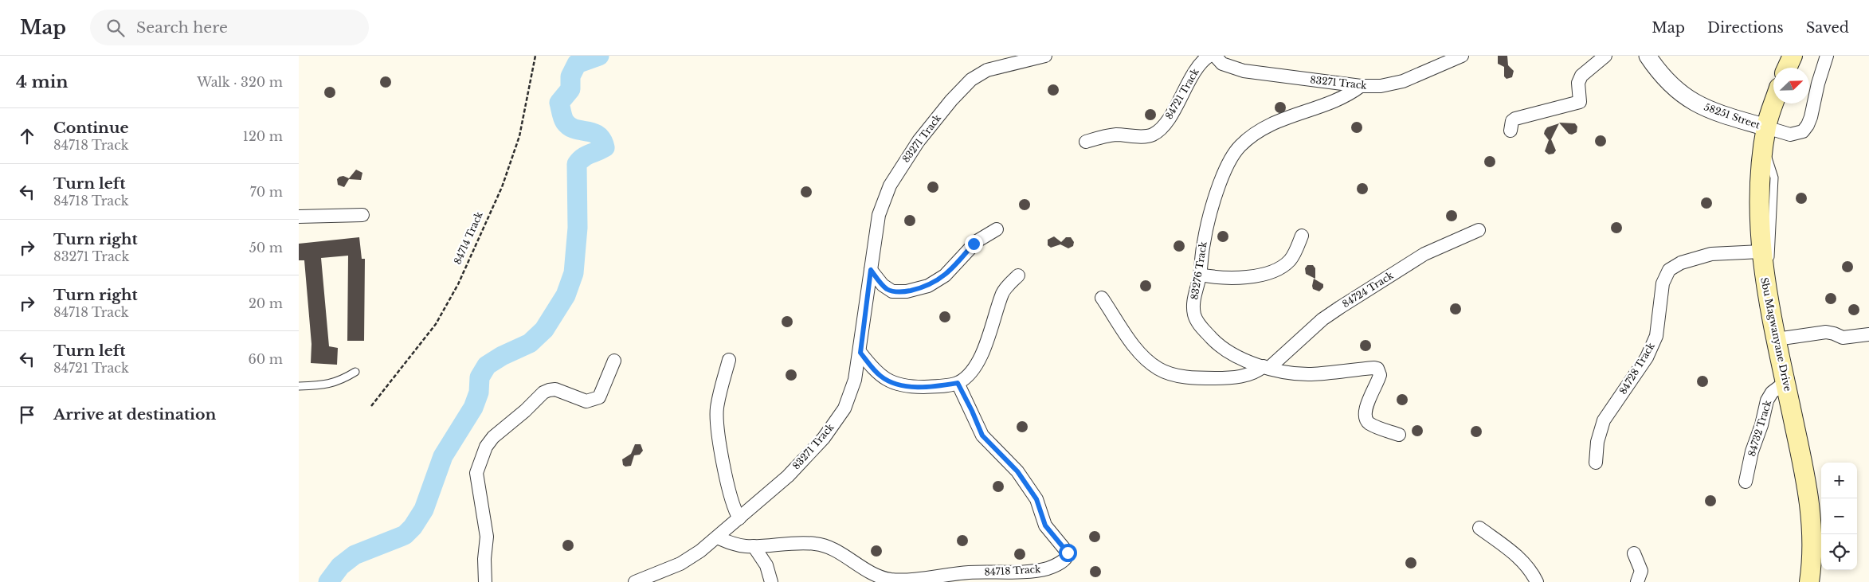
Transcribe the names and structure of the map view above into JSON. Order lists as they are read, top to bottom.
{
  "streets": {
    "main road": ["Sbu Magwanyane Drive"],
    "street": [
      "83271 Track",
      "84721 Track",
      "58251 Street",
      "83276 Track",
      "84724 Track",
      "84728 Track",
      "84732 Track",
      "84718 Track"
    ],
    "path": ["84714 Track"]
  },
  "crossings": [
    ["83271 Track", "83276 Track"],
    ["83271 Track", "84718 Track"],
    ["58251 Street", "Sbu Magwanyane Drive"],
    ["83276 Track", "84724 Track"],
    ["Sbu Magwanyane Drive", "84728 Track"],
    ["Sbu Magwanyane Drive", "84732 Track"]
  ],
  "north": "top right",
  "page": {
    "header": "Map",
    "search": "Search here",
    "nav": ["Map", "Directions", "Saved"],
    "heading": ["4 min", "Walk · 320 m"],
    "list": [
      ["Continue", "84718 Track", "120 m"],
      ["Turn left", "84718 Track", "70 m"],
      ["Turn right", "83271 Track", "50 m"],
      ["Turn right", "84718 Track", "20 m"],
      ["Turn left", "84721 Track", "60 m"],
      "Arrive at destination"
    ],
    "map_buttons": ["+", "−"]
  }
}
